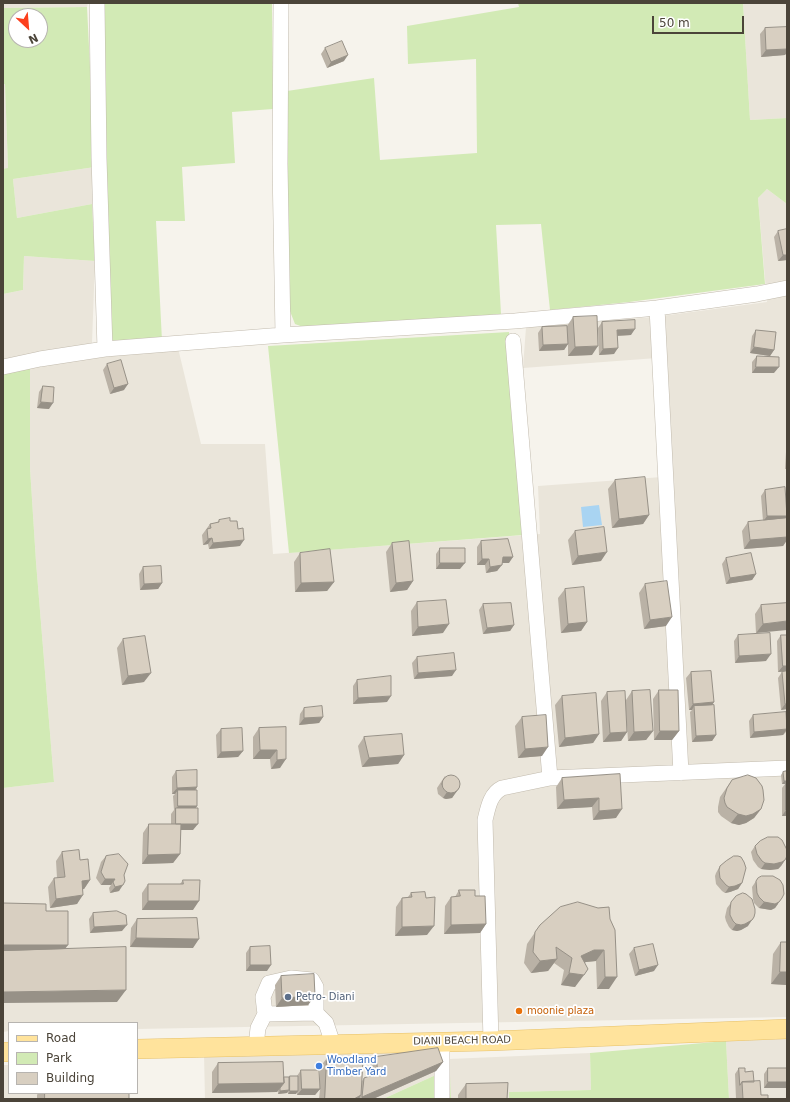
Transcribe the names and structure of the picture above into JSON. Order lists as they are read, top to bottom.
{
  "streets": {
    "main road": ["DIANI BEACH ROAD"]
  },
  "places": ["Petro- Diani", "moonie plaza", "Woodland Timber Yard"],
  "legend": ["Road", "Park", "Building"],
  "scale_bar": "50 m",
  "north": "bottom right"
}
